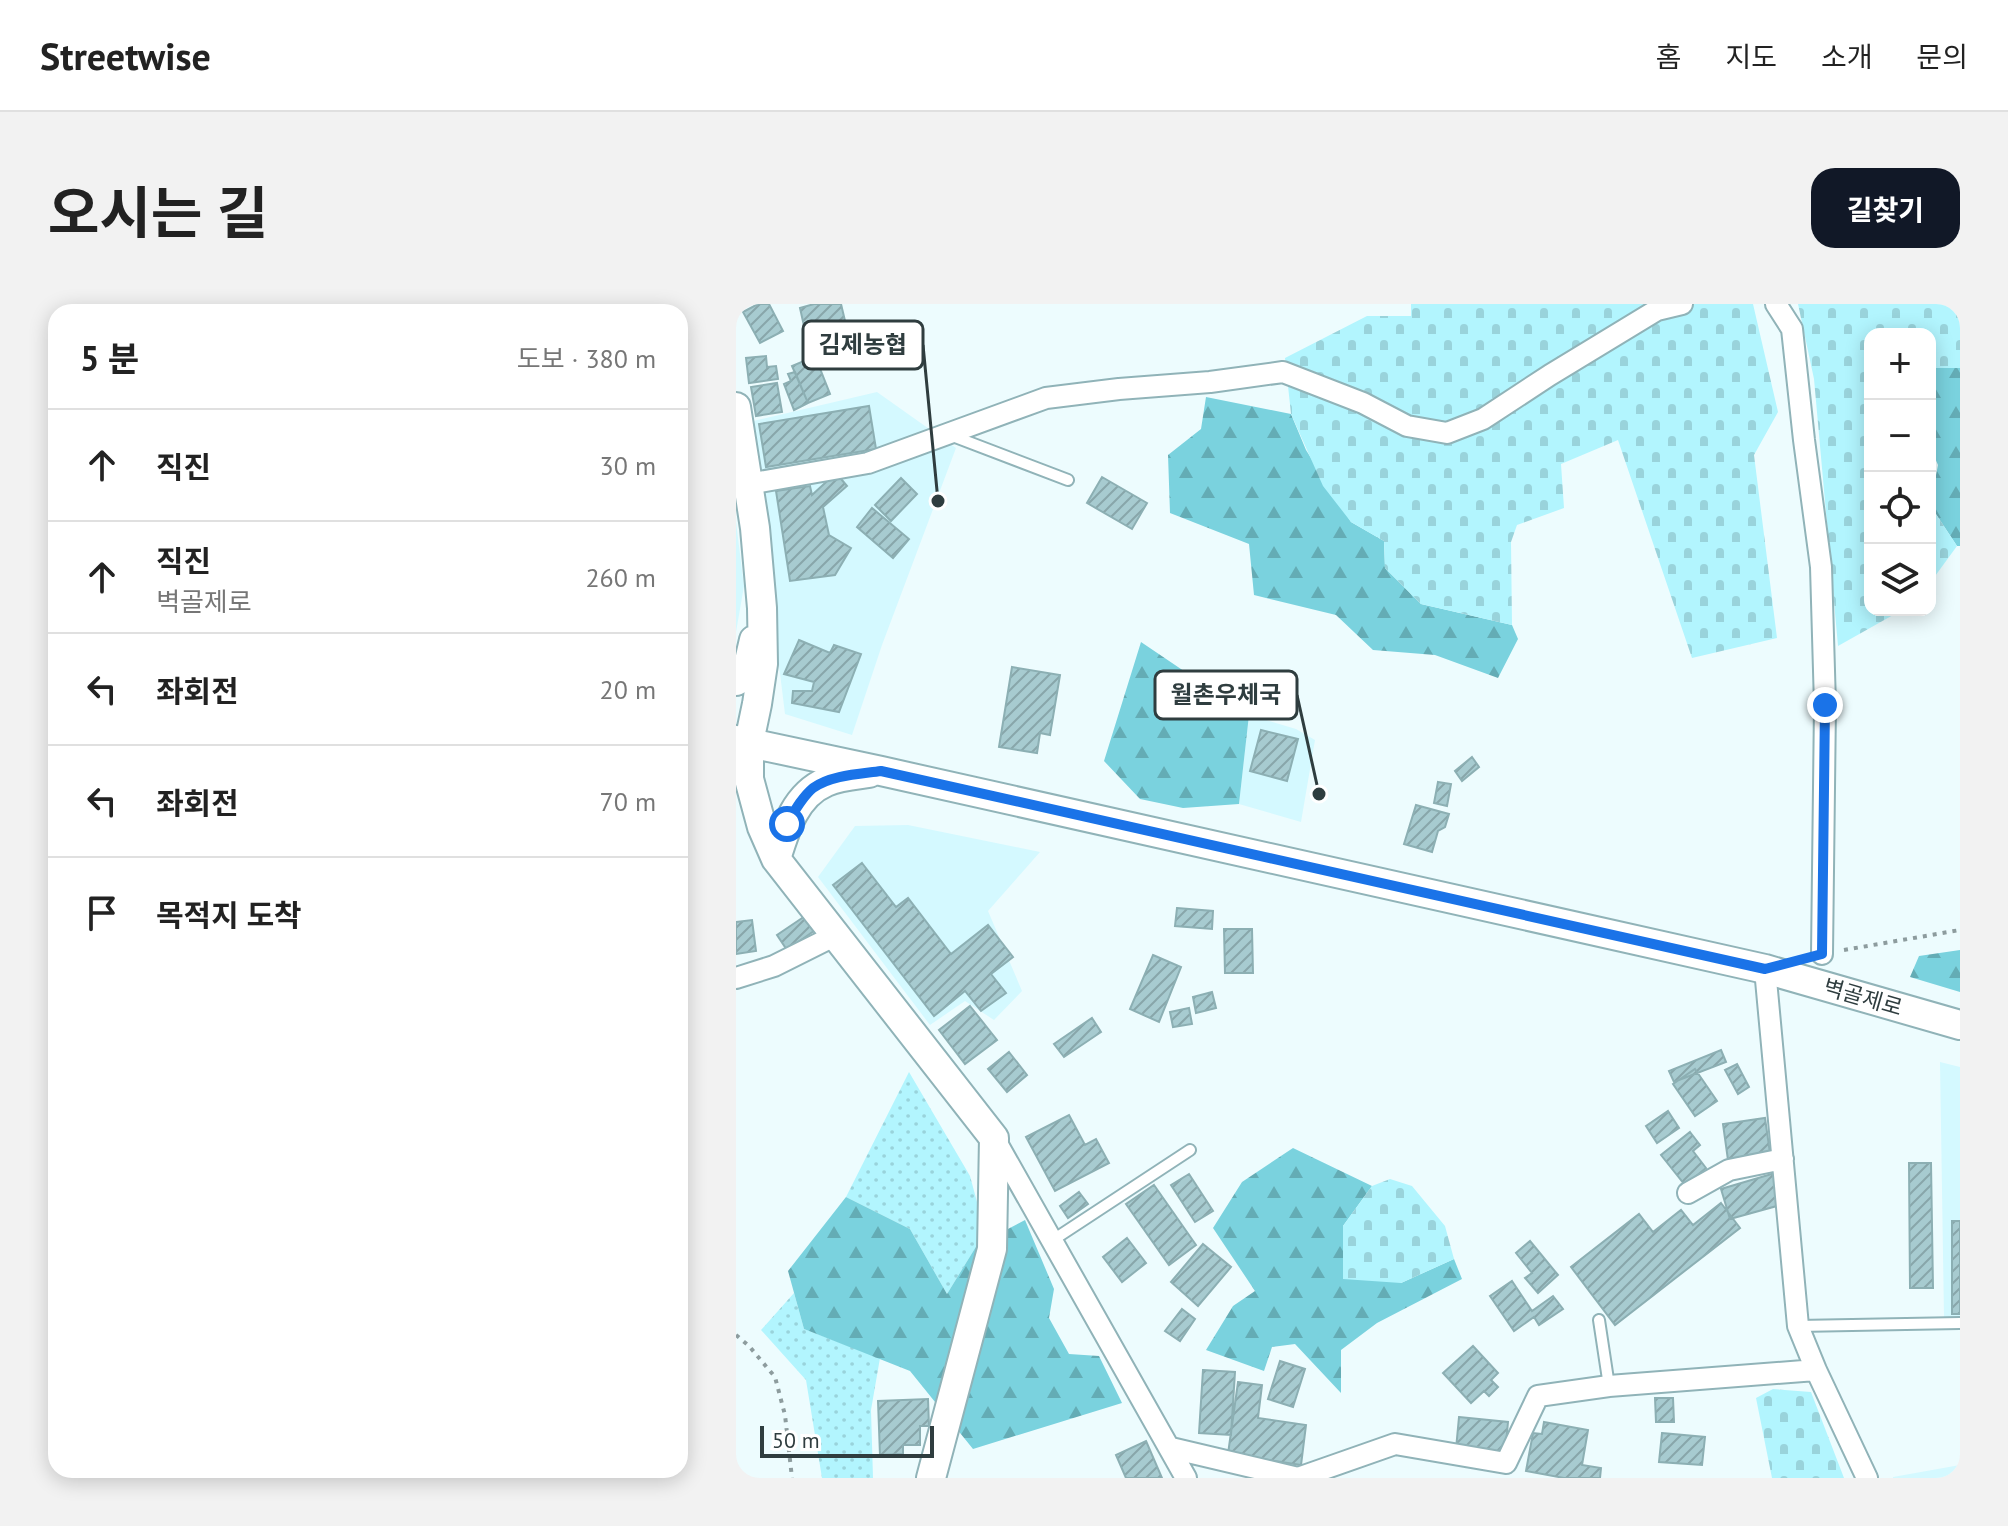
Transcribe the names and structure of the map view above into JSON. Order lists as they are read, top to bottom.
{
  "streets": {
    "street": ["벽골제로"]
  },
  "places": ["김제농협", "월촌우체국"],
  "scale_bar": "50 m",
  "page": {
    "header": "Streetwise",
    "nav": [
      "홈",
      "지도",
      "소개",
      "문의"
    ],
    "title": "오시는 길",
    "buttons": "길찾기",
    "heading": ["5 분", "도보 · 380 m"],
    "map_buttons": ["+", "−"],
    "list": [
      ["직진", "30 m"],
      ["직진", "벽골제로", "260 m"],
      ["좌회전", "20 m"],
      ["좌회전", "70 m"],
      "목적지 도착"
    ],
    "scale": "50 m"
  }
}
